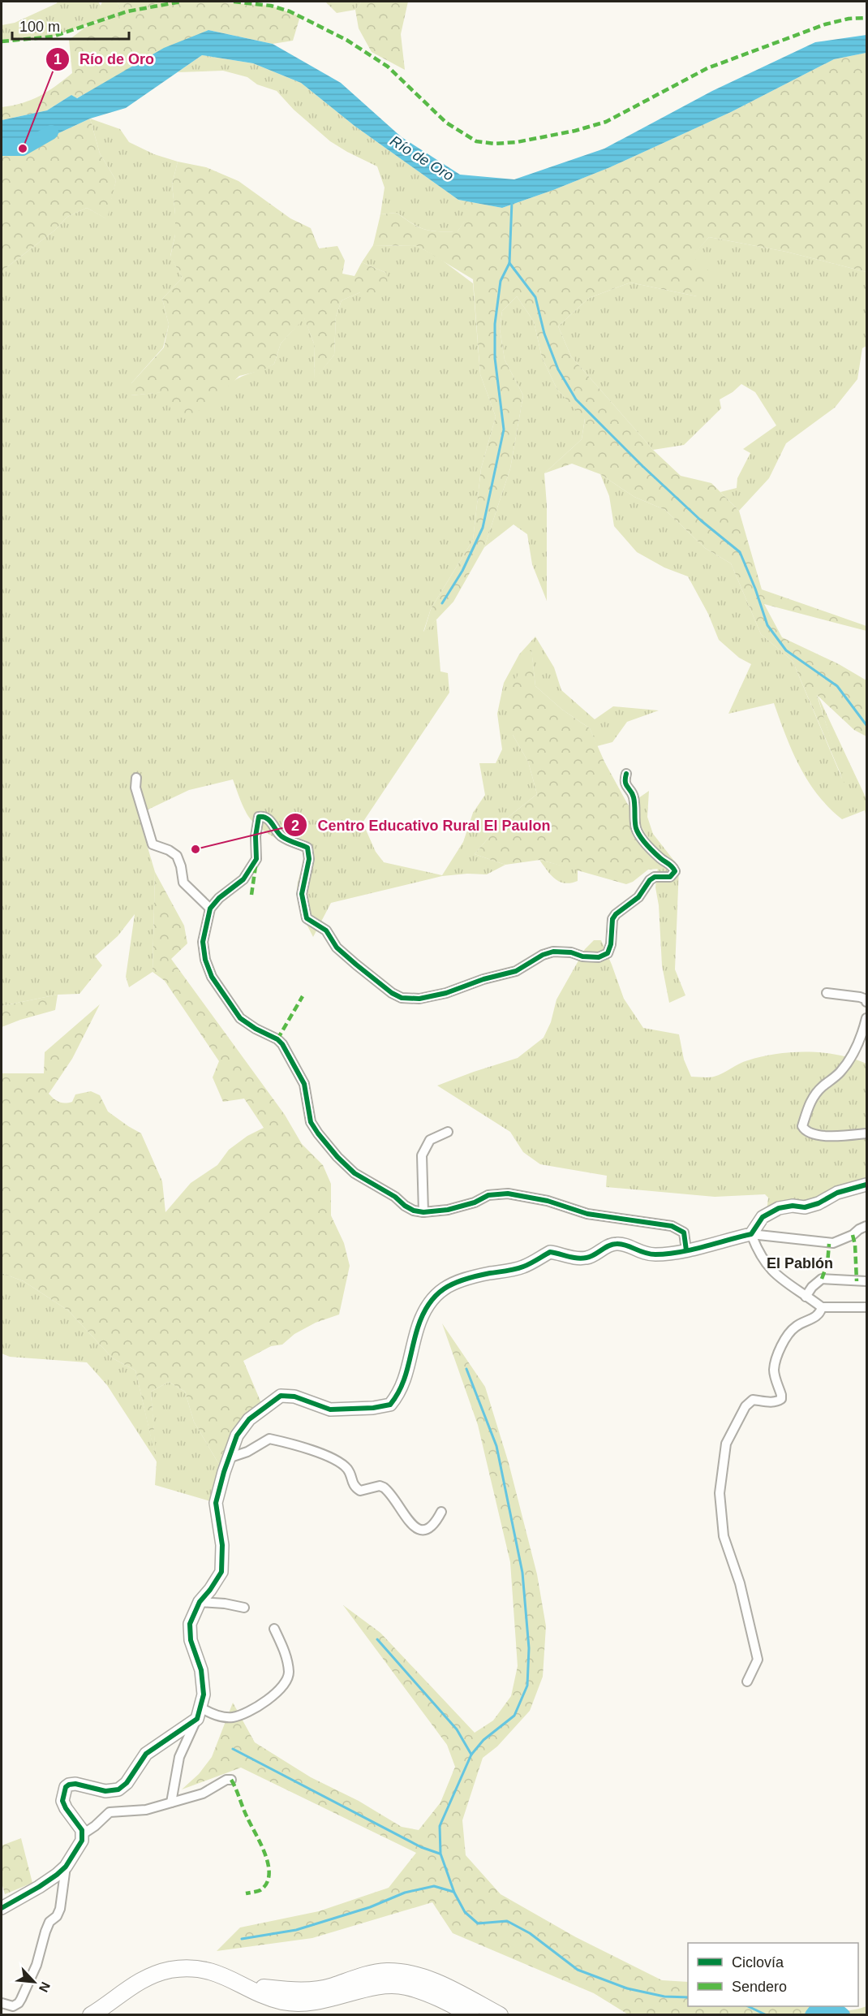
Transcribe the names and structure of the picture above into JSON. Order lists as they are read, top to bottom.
{
  "districts": ["El Pablón"],
  "water": ["Río de Oro"],
  "places": ["Río de Oro", "Centro Educativo Rural El Paulon"],
  "legend": ["Ciclovía", "Sendero"],
  "scale_bar": "100 m",
  "north": "bottom right"
}
